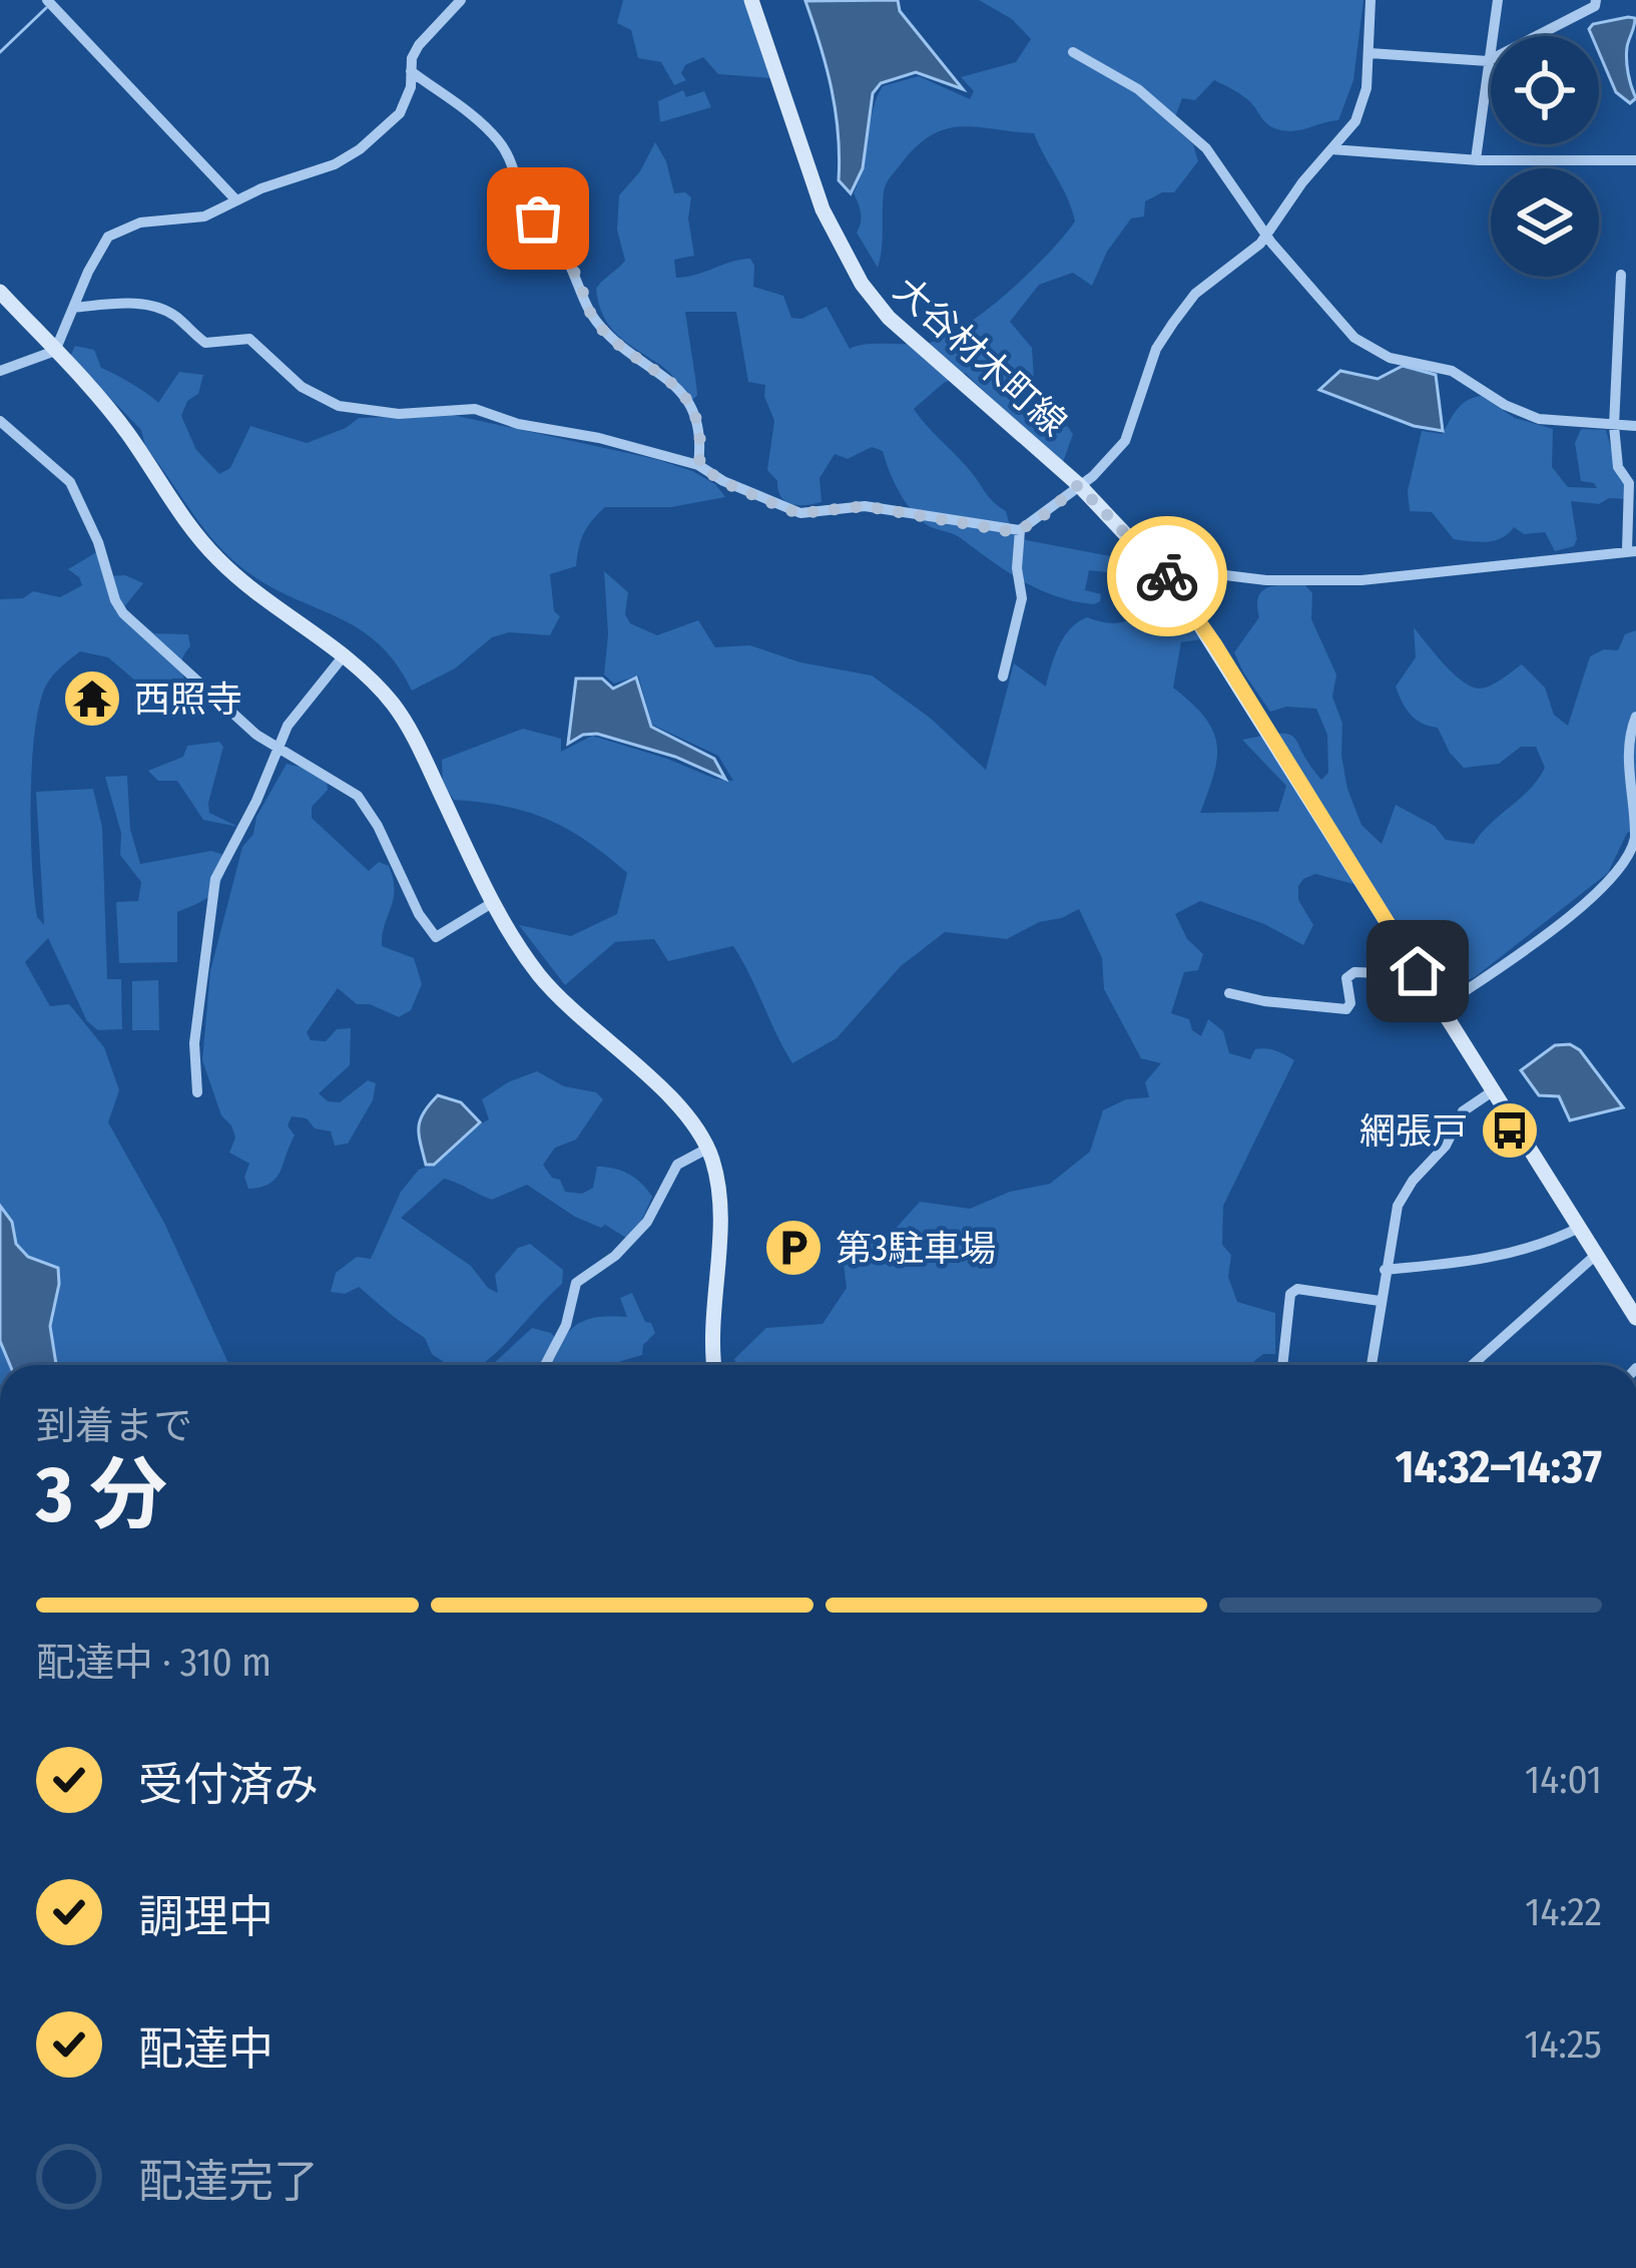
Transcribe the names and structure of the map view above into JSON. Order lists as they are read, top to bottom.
{
  "streets": {
    "main road": ["大谷材木町線"]
  },
  "places": {
    "temple": ["西照寺"],
    "bus stop": ["網張戸"],
    "parking": ["第3駐車場"]
  },
  "page": {
    "heading": ["3 分", "到着まで", "14:32–14:37"],
    "bar": "配達中 · 310 m",
    "list": [
      ["受付済み", "14:01"],
      ["調理中", "14:22"],
      ["配達中", "14:25"],
      "配達完了"
    ]
  }
}
